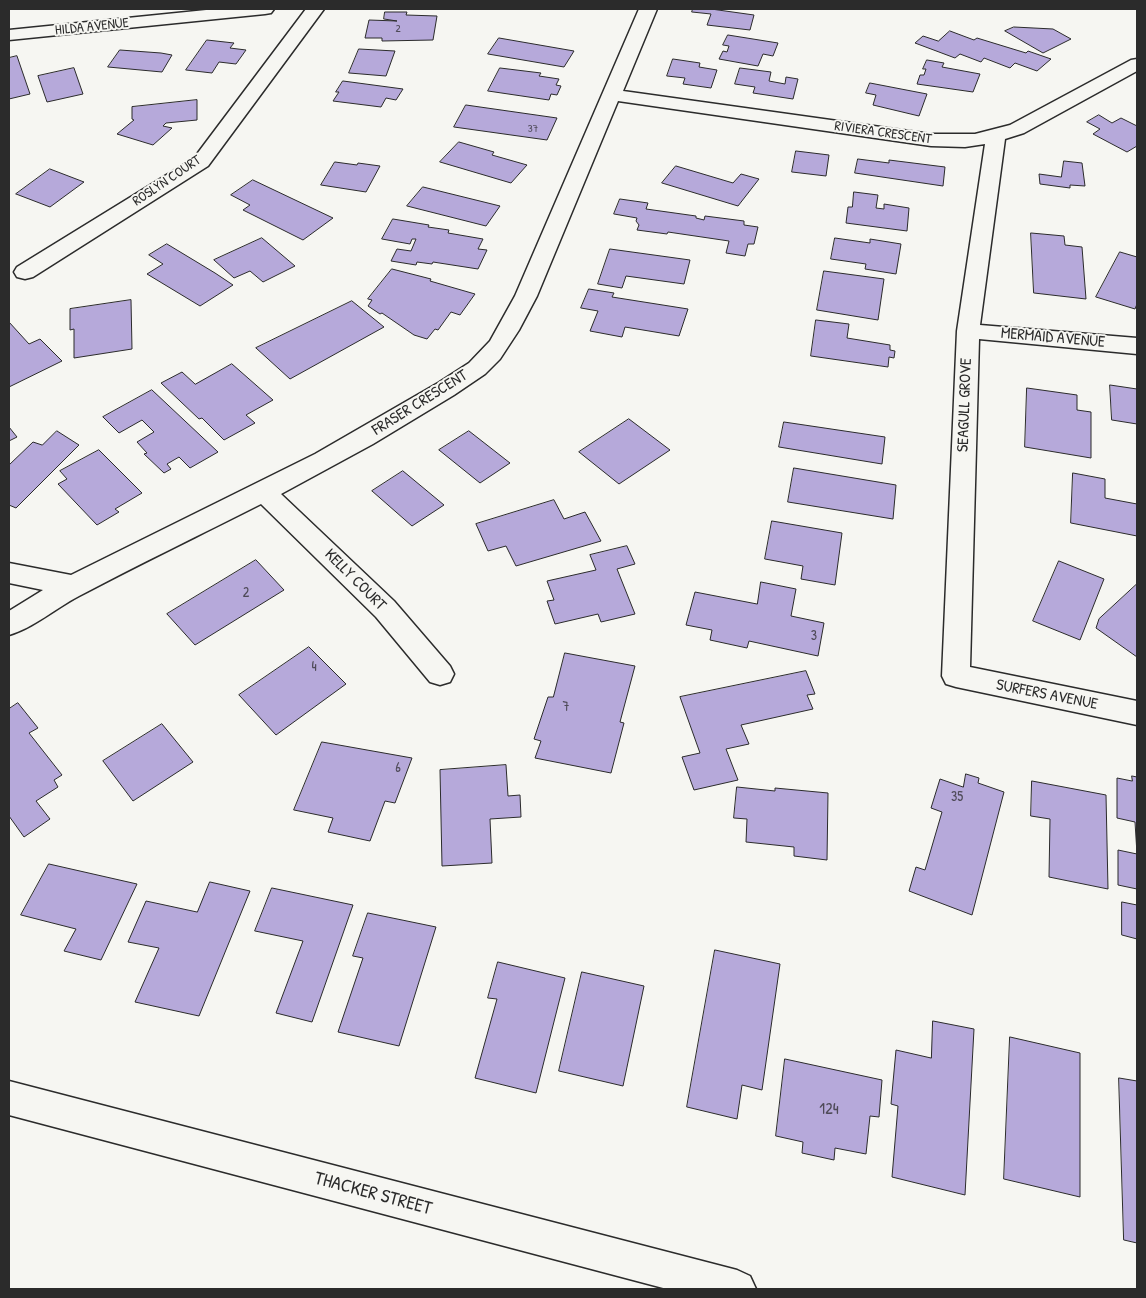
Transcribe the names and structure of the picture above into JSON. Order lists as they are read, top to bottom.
{
  "streets": {
    "street": [
      "HILDA AVENUE",
      "RIVIERA CRESCENT",
      "ROSLYN COURT",
      "MERMAID AVENUE",
      "FRASER CRESCENT",
      "SEAGULL GROVE",
      "KELLY COURT",
      "SURFERS AVENUE",
      "THACKER STREET"
    ]
  },
  "crossings": [
    ["RIVIERA CRESCENT", "FRASER CRESCENT"],
    ["RIVIERA CRESCENT", "SEAGULL GROVE"],
    ["MERMAID AVENUE", "SEAGULL GROVE"],
    ["FRASER CRESCENT", "KELLY COURT"],
    ["SEAGULL GROVE", "SURFERS AVENUE"]
  ],
  "house_numbers": [
    "2",
    "37",
    "2",
    "3",
    "4",
    "7",
    "6",
    "35",
    "124"
  ]
}
